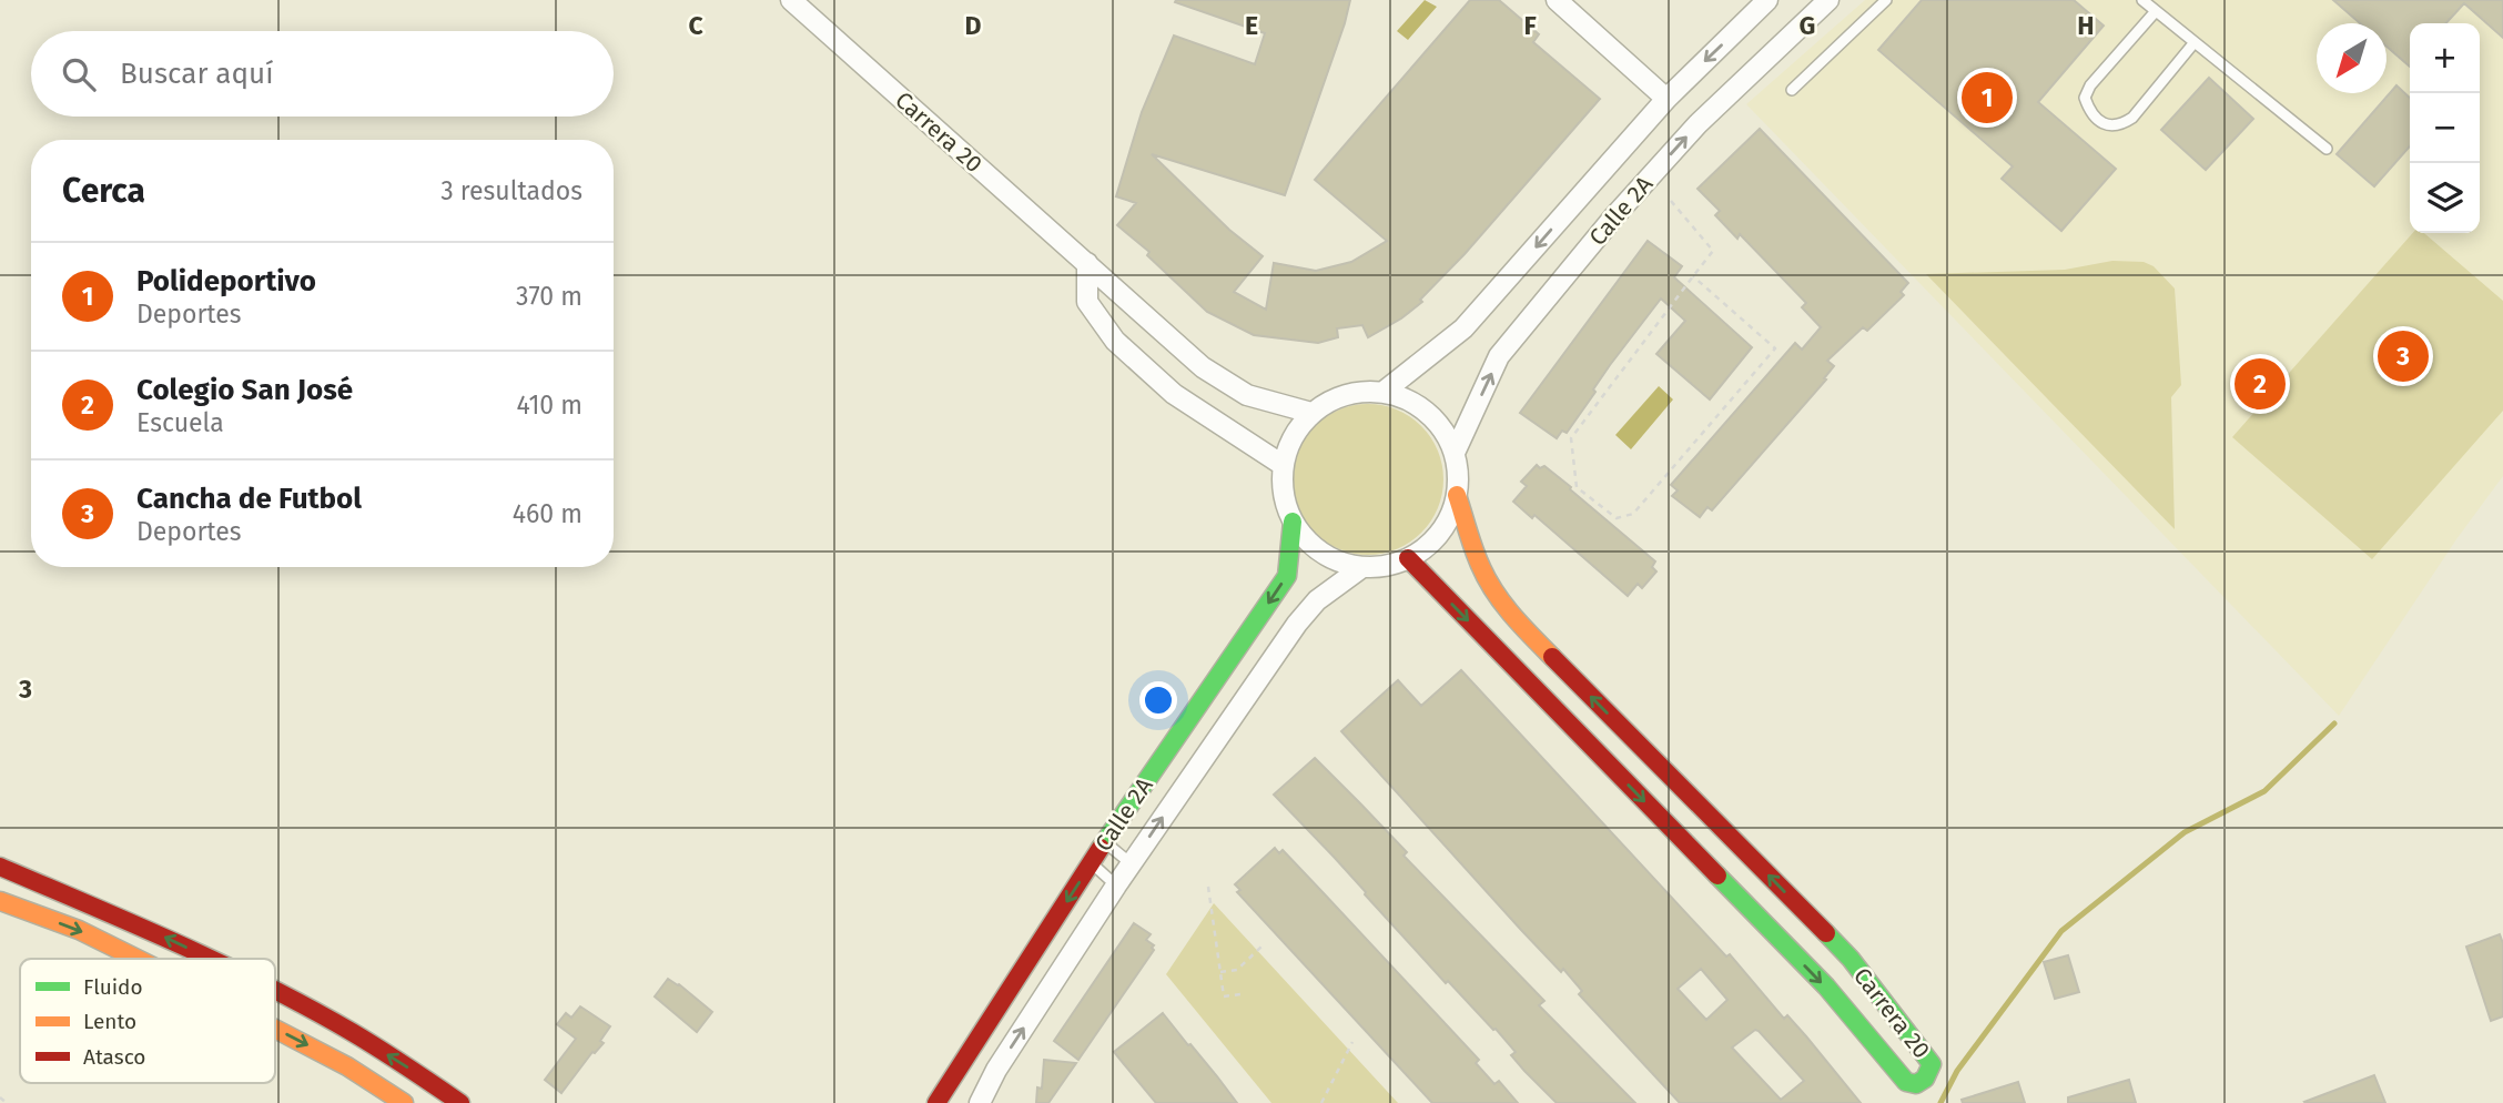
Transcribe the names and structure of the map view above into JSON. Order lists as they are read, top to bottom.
{
  "streets": {
    "main road": ["Carrera 20", "Calle 2A"]
  },
  "crossings": [
    ["Carrera 20", "Calle 2A"]
  ],
  "legend": ["Fluido", "Lento", "Atasco"],
  "north": "bottom left",
  "page": {
    "map_buttons": ["+", "−"],
    "search": "Buscar aquí",
    "pins": ["1", "3", "2"],
    "heading": ["Cerca", "3 resultados"],
    "list": [
      {
        "mark": "1",
        "name": "Polideportivo",
        "note": "Deportes",
        "value": "370 m"
      },
      {
        "mark": "2",
        "name": "Colegio San José",
        "note": "Escuela",
        "value": "410 m"
      },
      {
        "mark": "3",
        "name": "Cancha de Futbol",
        "note": "Deportes",
        "value": "460 m"
      }
    ]
  },
  "grid": {
    "columns": [
      "C",
      "D",
      "E",
      "F",
      "G",
      "H"
    ],
    "rows": ["3"]
  }
}
